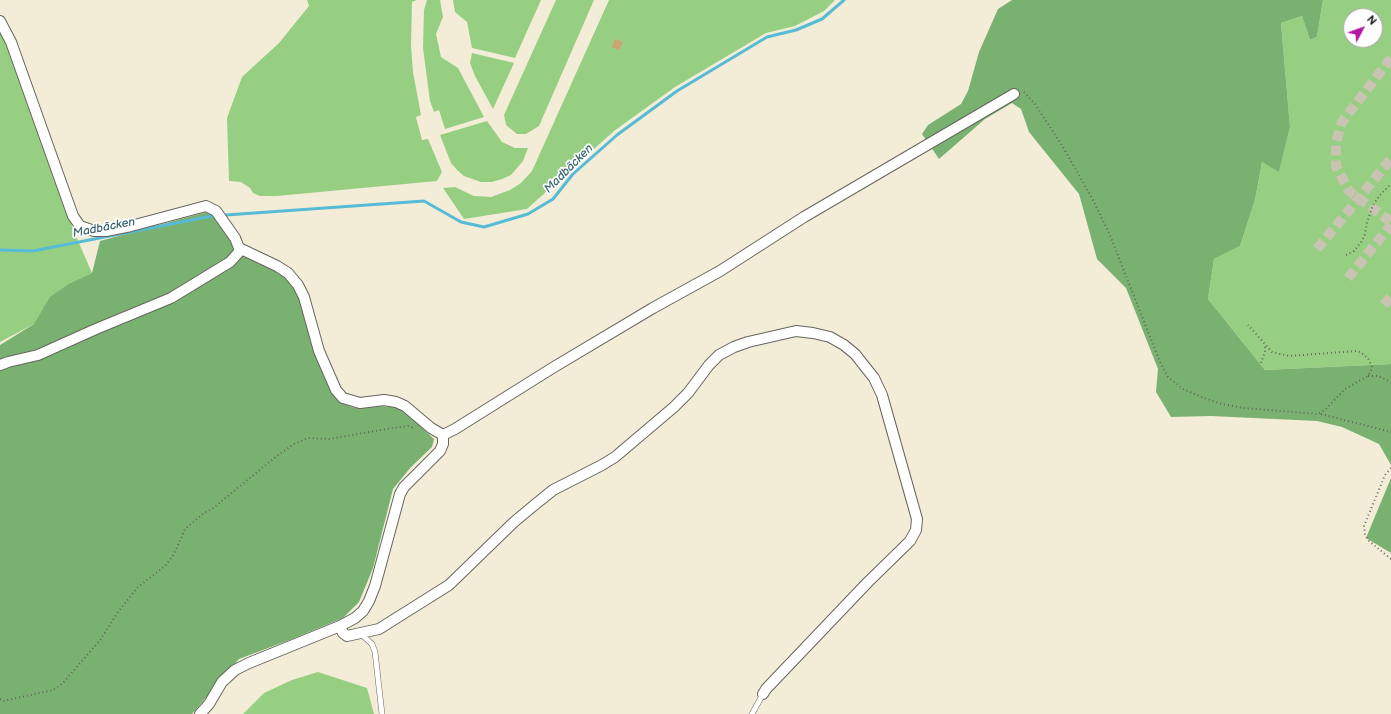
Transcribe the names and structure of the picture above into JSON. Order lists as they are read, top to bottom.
{
  "water": ["Madbäcken"],
  "north": "top right"
}
